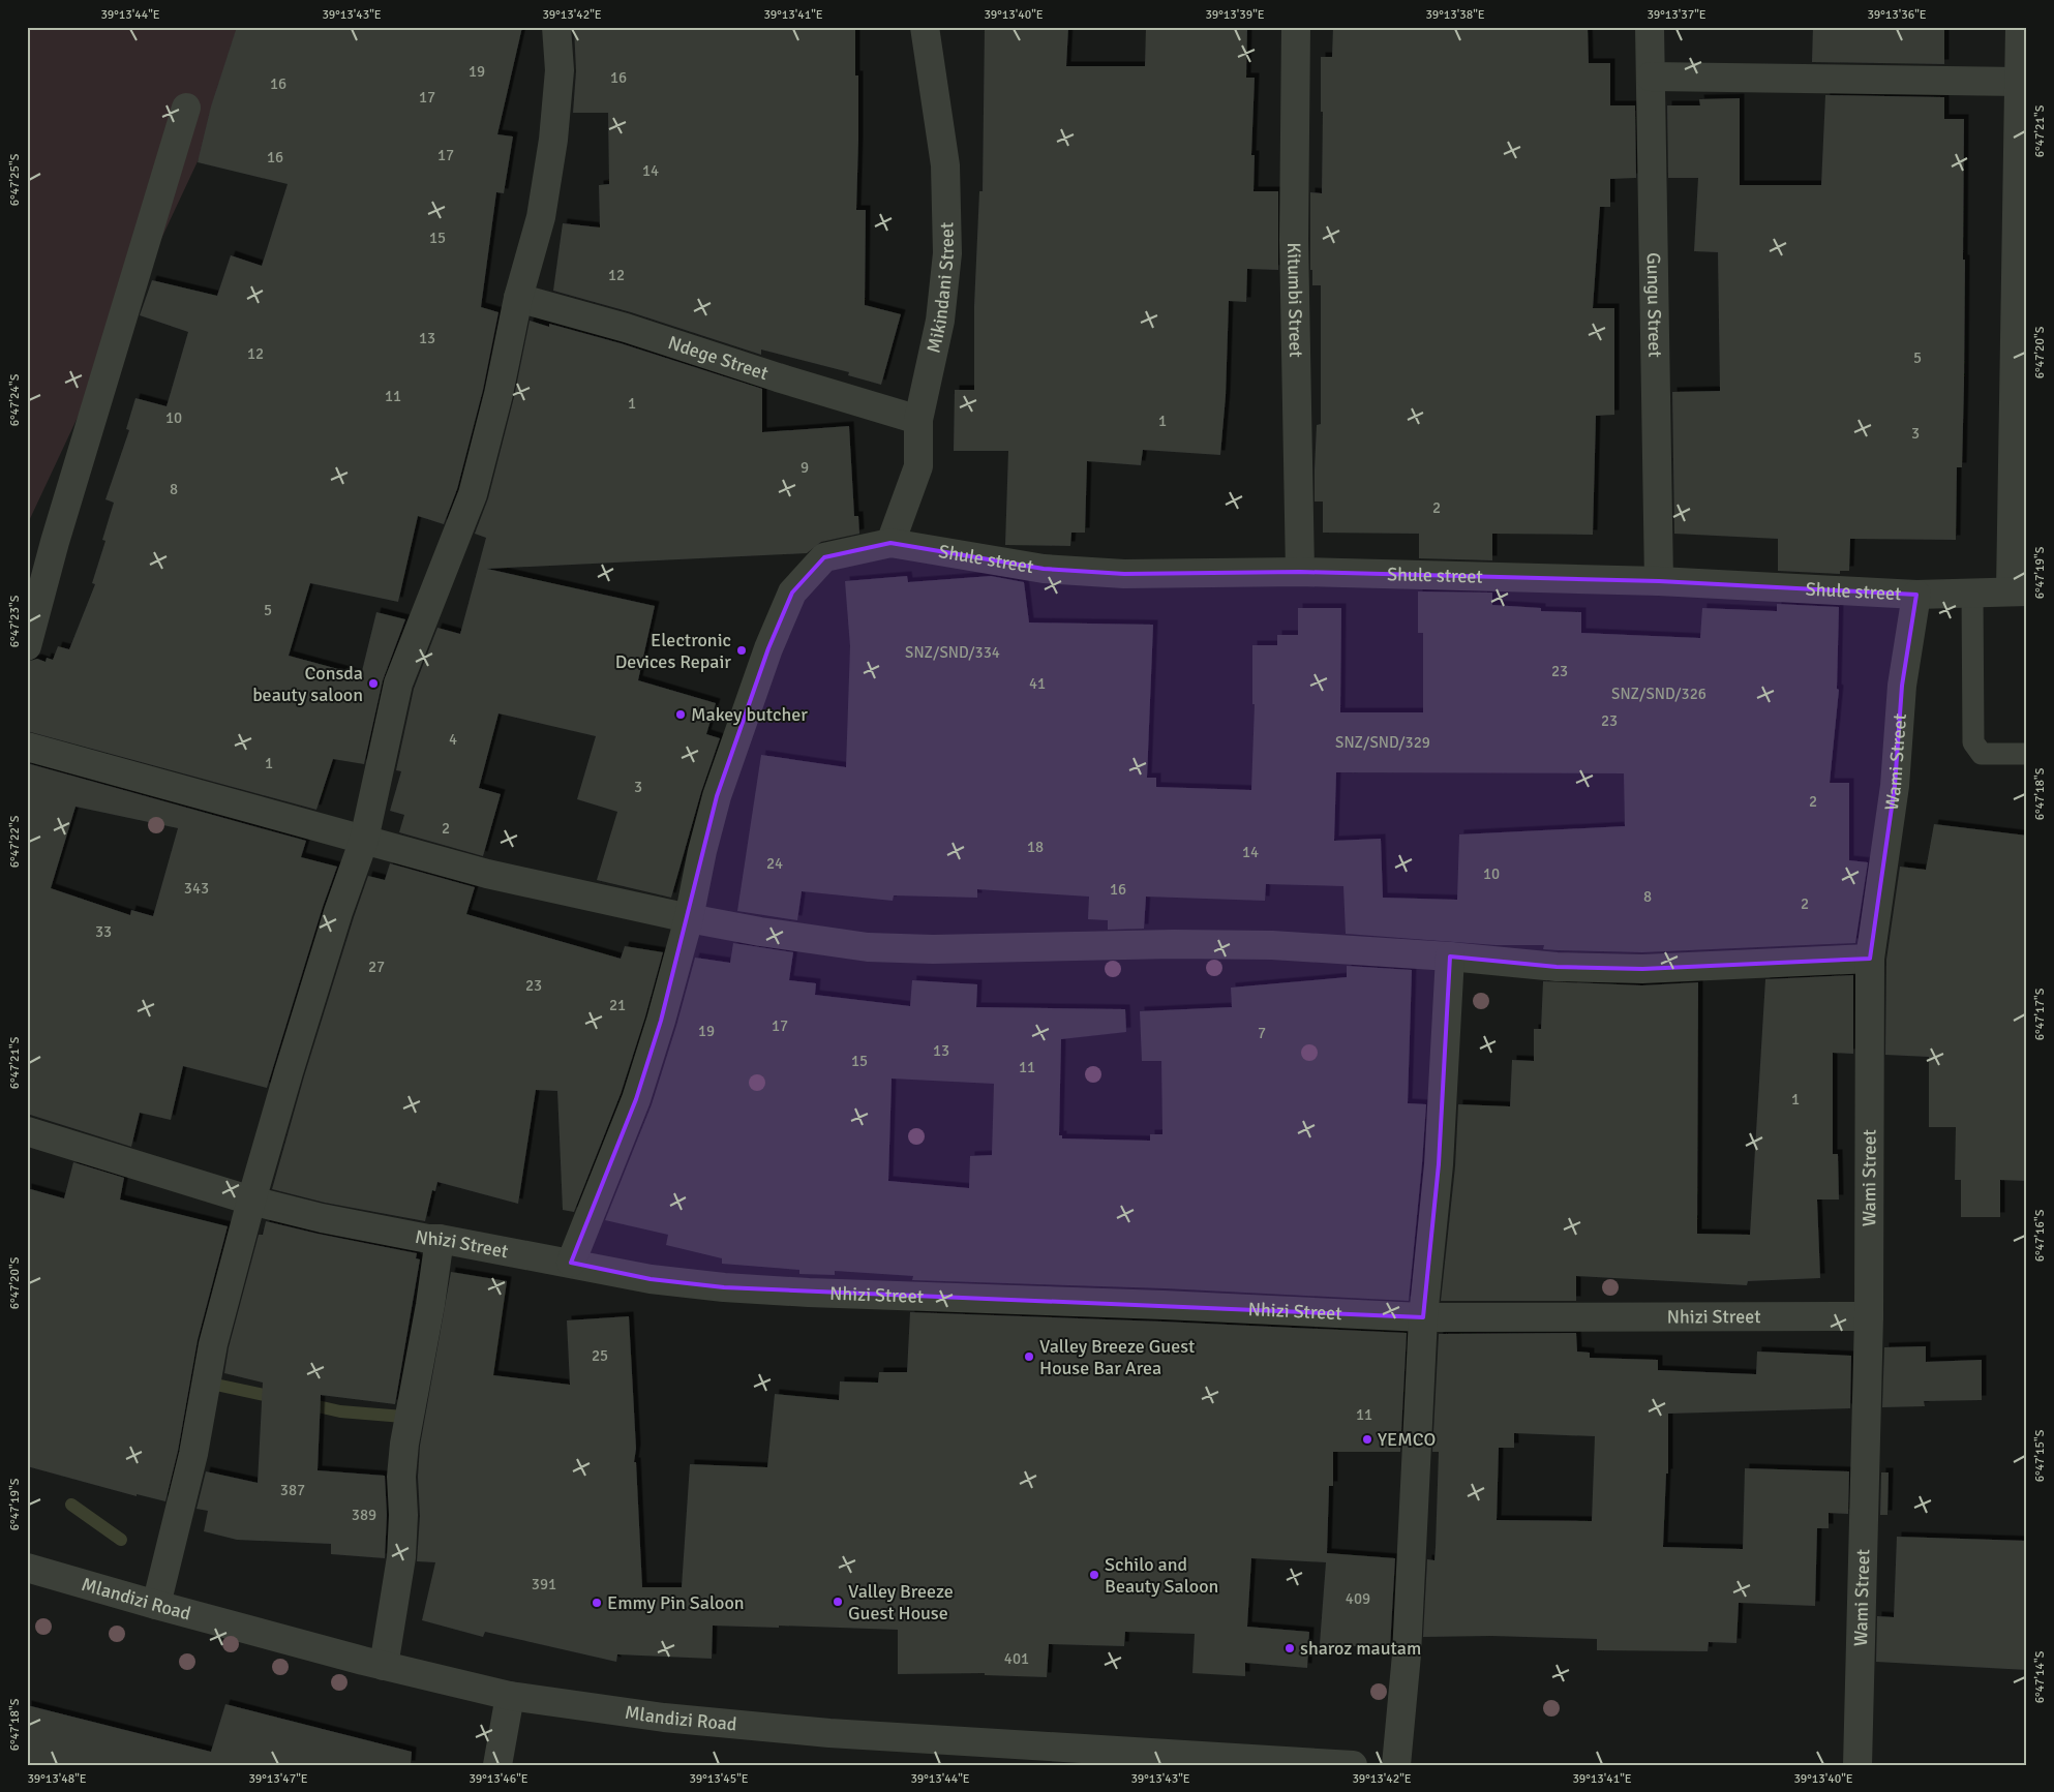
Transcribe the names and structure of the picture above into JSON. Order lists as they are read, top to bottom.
{
  "streets": {
    "street": [
      "Mikindani Street",
      "Kitumbi Street",
      "Gungu Street",
      "Ndege Street",
      "Shule street",
      "Wami Street",
      "Nhizi Street",
      "Mlandizi Road"
    ]
  },
  "crossings": [
    ["Mikindani Street", "Ndege Street"],
    ["Mikindani Street", "Shule street"],
    ["Kitumbi Street", "Shule street"],
    ["Gungu Street", "Shule street"],
    ["Shule street", "Wami Street"],
    ["Wami Street", "Nhizi Street"]
  ],
  "places": [
    "Electronic Devices Repair",
    "Consda beauty saloon",
    "Makey butcher",
    "Valley Breeze Guest House Bar Area",
    "YEMCO",
    "Schilo and Beauty Saloon",
    "Valley Breeze Guest House",
    "Emmy Pin Saloon",
    "sharoz mautam"
  ],
  "house_numbers": [
    "19",
    "16",
    "16",
    "17",
    "17",
    "16",
    "14",
    "15",
    "12",
    "13",
    "12",
    "5",
    "11",
    "1",
    "10",
    "1",
    "3",
    "9",
    "8",
    "2",
    "5",
    "SNZ/SND/334",
    "23",
    "41",
    "SNZ/SND/326",
    "23",
    "4",
    "SNZ/SND/329",
    "1",
    "3",
    "2",
    "2",
    "18",
    "14",
    "24",
    "10",
    "343",
    "16",
    "8",
    "2",
    "33",
    "27",
    "23",
    "21",
    "17",
    "19",
    "7",
    "13",
    "15",
    "11",
    "1",
    "25",
    "11",
    "387",
    "389",
    "391",
    "409",
    "401"
  ],
  "coordinates": [
    "39°13'44\"E",
    "39°13'43\"E",
    "39°13'42\"E",
    "39°13'41\"E",
    "39°13'40\"E",
    "39°13'39\"E",
    "39°13'38\"E",
    "39°13'37\"E",
    "39°13'36\"E",
    "6°47'21\"S",
    "6°47'25\"S",
    "6°47'20\"S",
    "6°47'24\"S",
    "6°47'19\"S",
    "6°47'23\"S",
    "6°47'18\"S",
    "6°47'22\"S",
    "6°47'17\"S",
    "6°47'16\"S",
    "6°47'15\"S",
    "6°47'14\"S",
    "39°13'48\"E",
    "39°13'47\"E",
    "39°13'46\"E",
    "39°13'45\"E"
  ]
}
